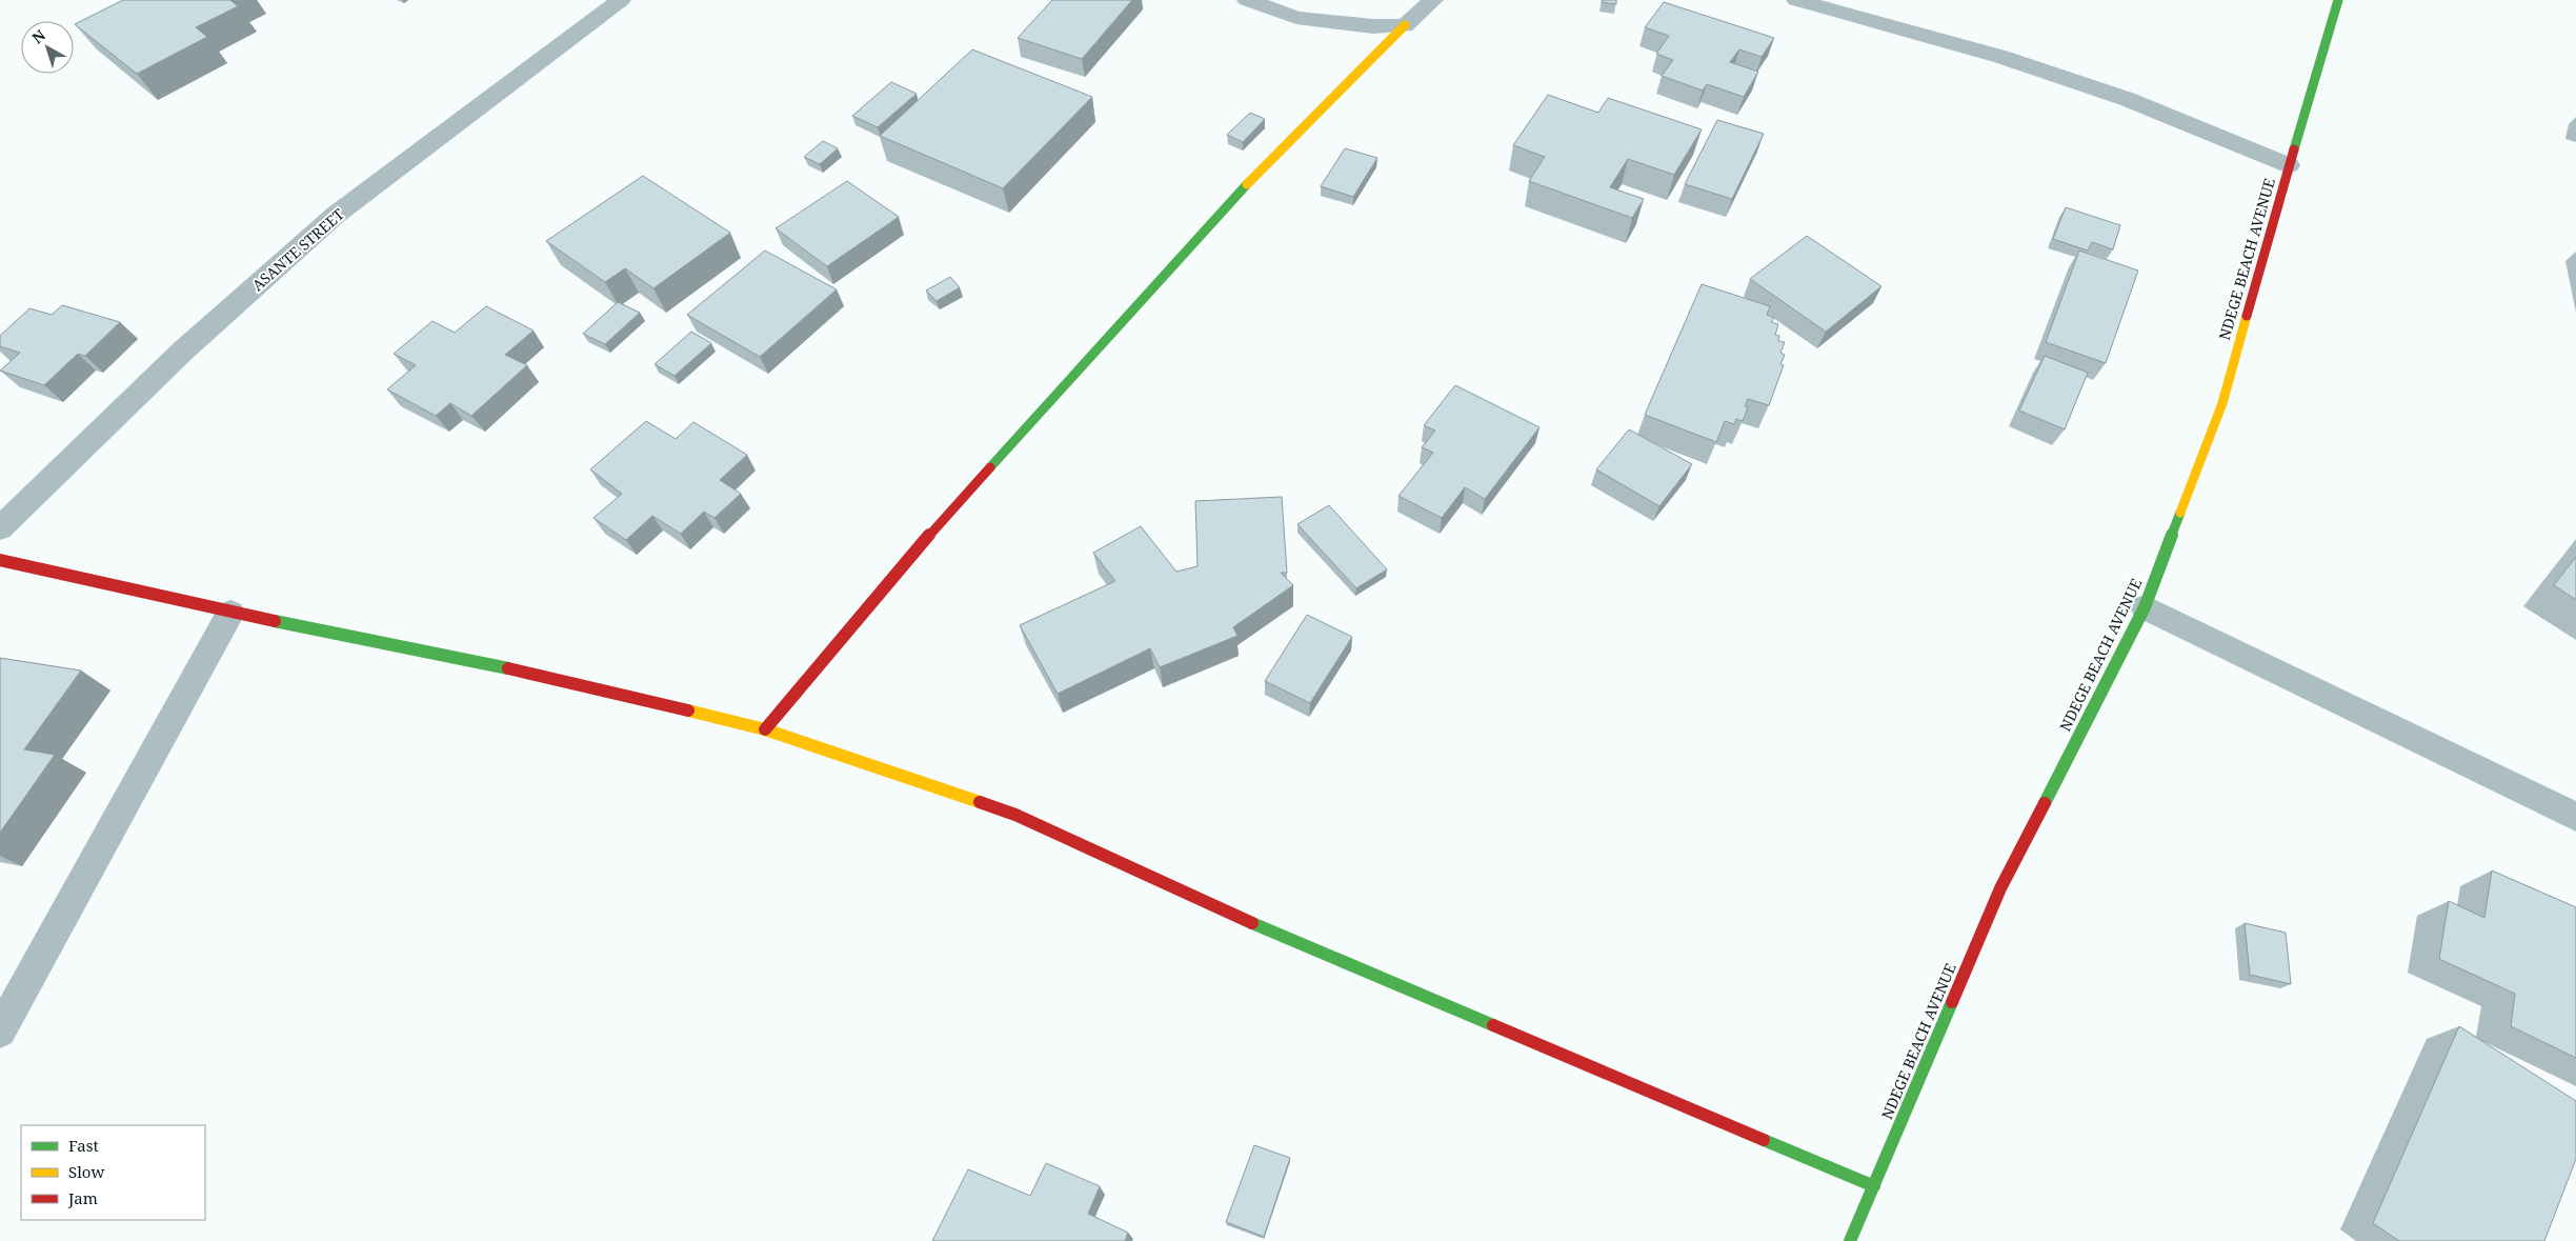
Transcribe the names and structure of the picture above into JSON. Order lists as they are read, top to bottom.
{
  "streets": {
    "street": ["ASANTE STREET", "NDEGE BEACH AVENUE"]
  },
  "legend": ["Fast", "Slow", "Jam"],
  "north": "top left"
}
